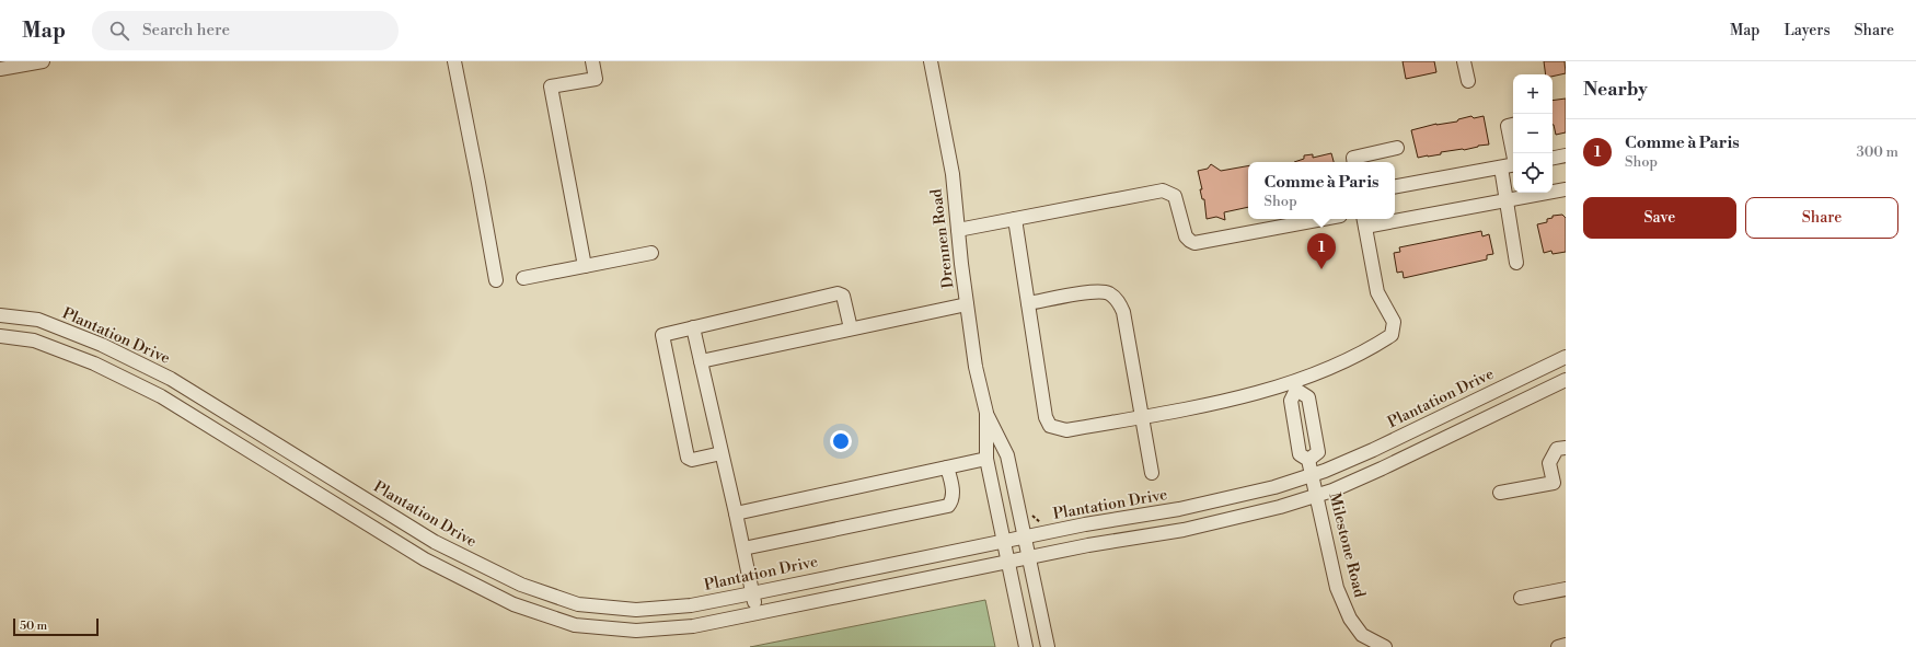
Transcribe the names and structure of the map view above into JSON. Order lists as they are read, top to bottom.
{
  "streets": {
    "street": ["Drennen Road", "Plantation Drive", "Milestone Road"]
  },
  "crossings": [
    ["Drennen Road", "Plantation Drive"],
    ["Plantation Drive", "Milestone Road"]
  ],
  "scale_bar": "50 m",
  "page": {
    "header": "Map",
    "search": "Search here",
    "nav": ["Map", "Layers", "Share"],
    "heading": "Nearby",
    "map_buttons": ["+", "−"],
    "list": [
      {
        "mark": "1",
        "name": "Comme à Paris",
        "note": "Shop",
        "value": "300 m"
      }
    ],
    "popup": ["Comme à Paris", "Shop"],
    "buttons": ["Save", "Share"],
    "pins": "1",
    "scale": "50 m"
  }
}
